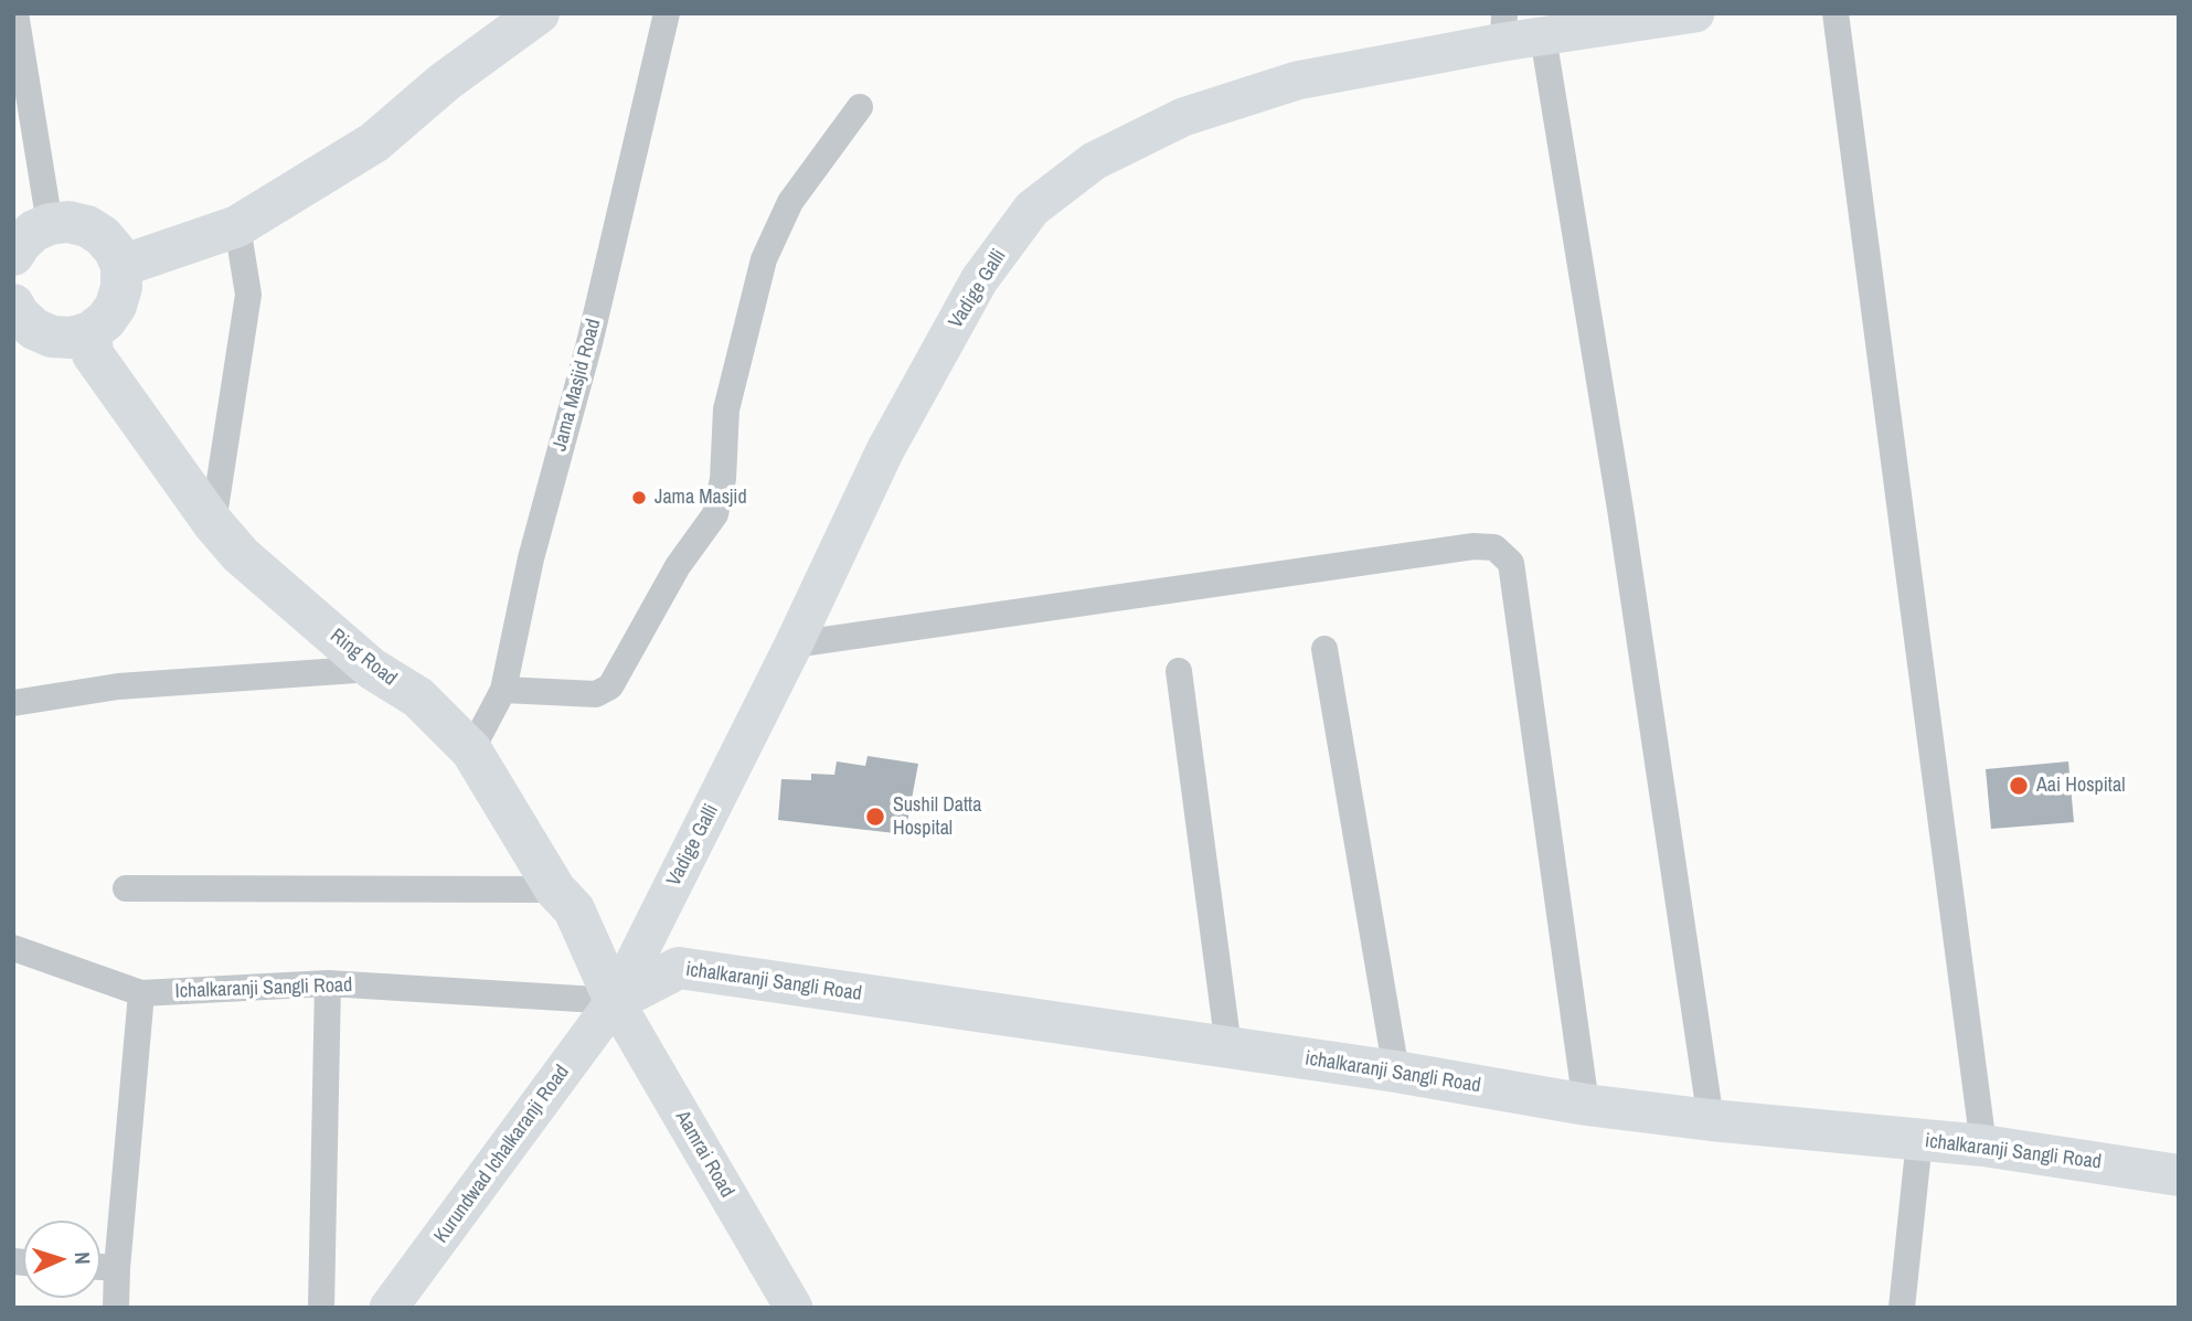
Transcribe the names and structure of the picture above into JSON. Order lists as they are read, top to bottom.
{
  "streets": {
    "main road": [
      "Vadige Galli",
      "Ring Road",
      "ichalkaranji Sangli Road",
      "Kurundwad Ichalkaranji Road",
      "Aamrai Road"
    ],
    "street": ["Jama Masjid Road", "Ichalkaranji Sangli Road"]
  },
  "crossings": [
    ["Vadige Galli", "Ring Road"],
    ["Vadige Galli", "ichalkaranji Sangli Road"],
    ["Vadige Galli", "Ichalkaranji Sangli Road"],
    ["Vadige Galli", "Kurundwad Ichalkaranji Road"],
    ["Vadige Galli", "Aamrai Road"],
    ["Jama Masjid Road", "Ring Road"],
    ["Ring Road", "ichalkaranji Sangli Road"],
    ["Ring Road", "Ichalkaranji Sangli Road"],
    ["Ring Road", "Kurundwad Ichalkaranji Road"],
    ["Ring Road", "Aamrai Road"],
    ["ichalkaranji Sangli Road", "Ichalkaranji Sangli Road"],
    ["ichalkaranji Sangli Road", "Kurundwad Ichalkaranji Road"],
    ["ichalkaranji Sangli Road", "Aamrai Road"],
    ["Ichalkaranji Sangli Road", "Kurundwad Ichalkaranji Road"],
    ["Ichalkaranji Sangli Road", "Aamrai Road"],
    ["Kurundwad Ichalkaranji Road", "Aamrai Road"]
  ],
  "places": ["Jama Masjid", "Aai Hospital", "Sushil Datta Hospital"],
  "north": "right"
}
